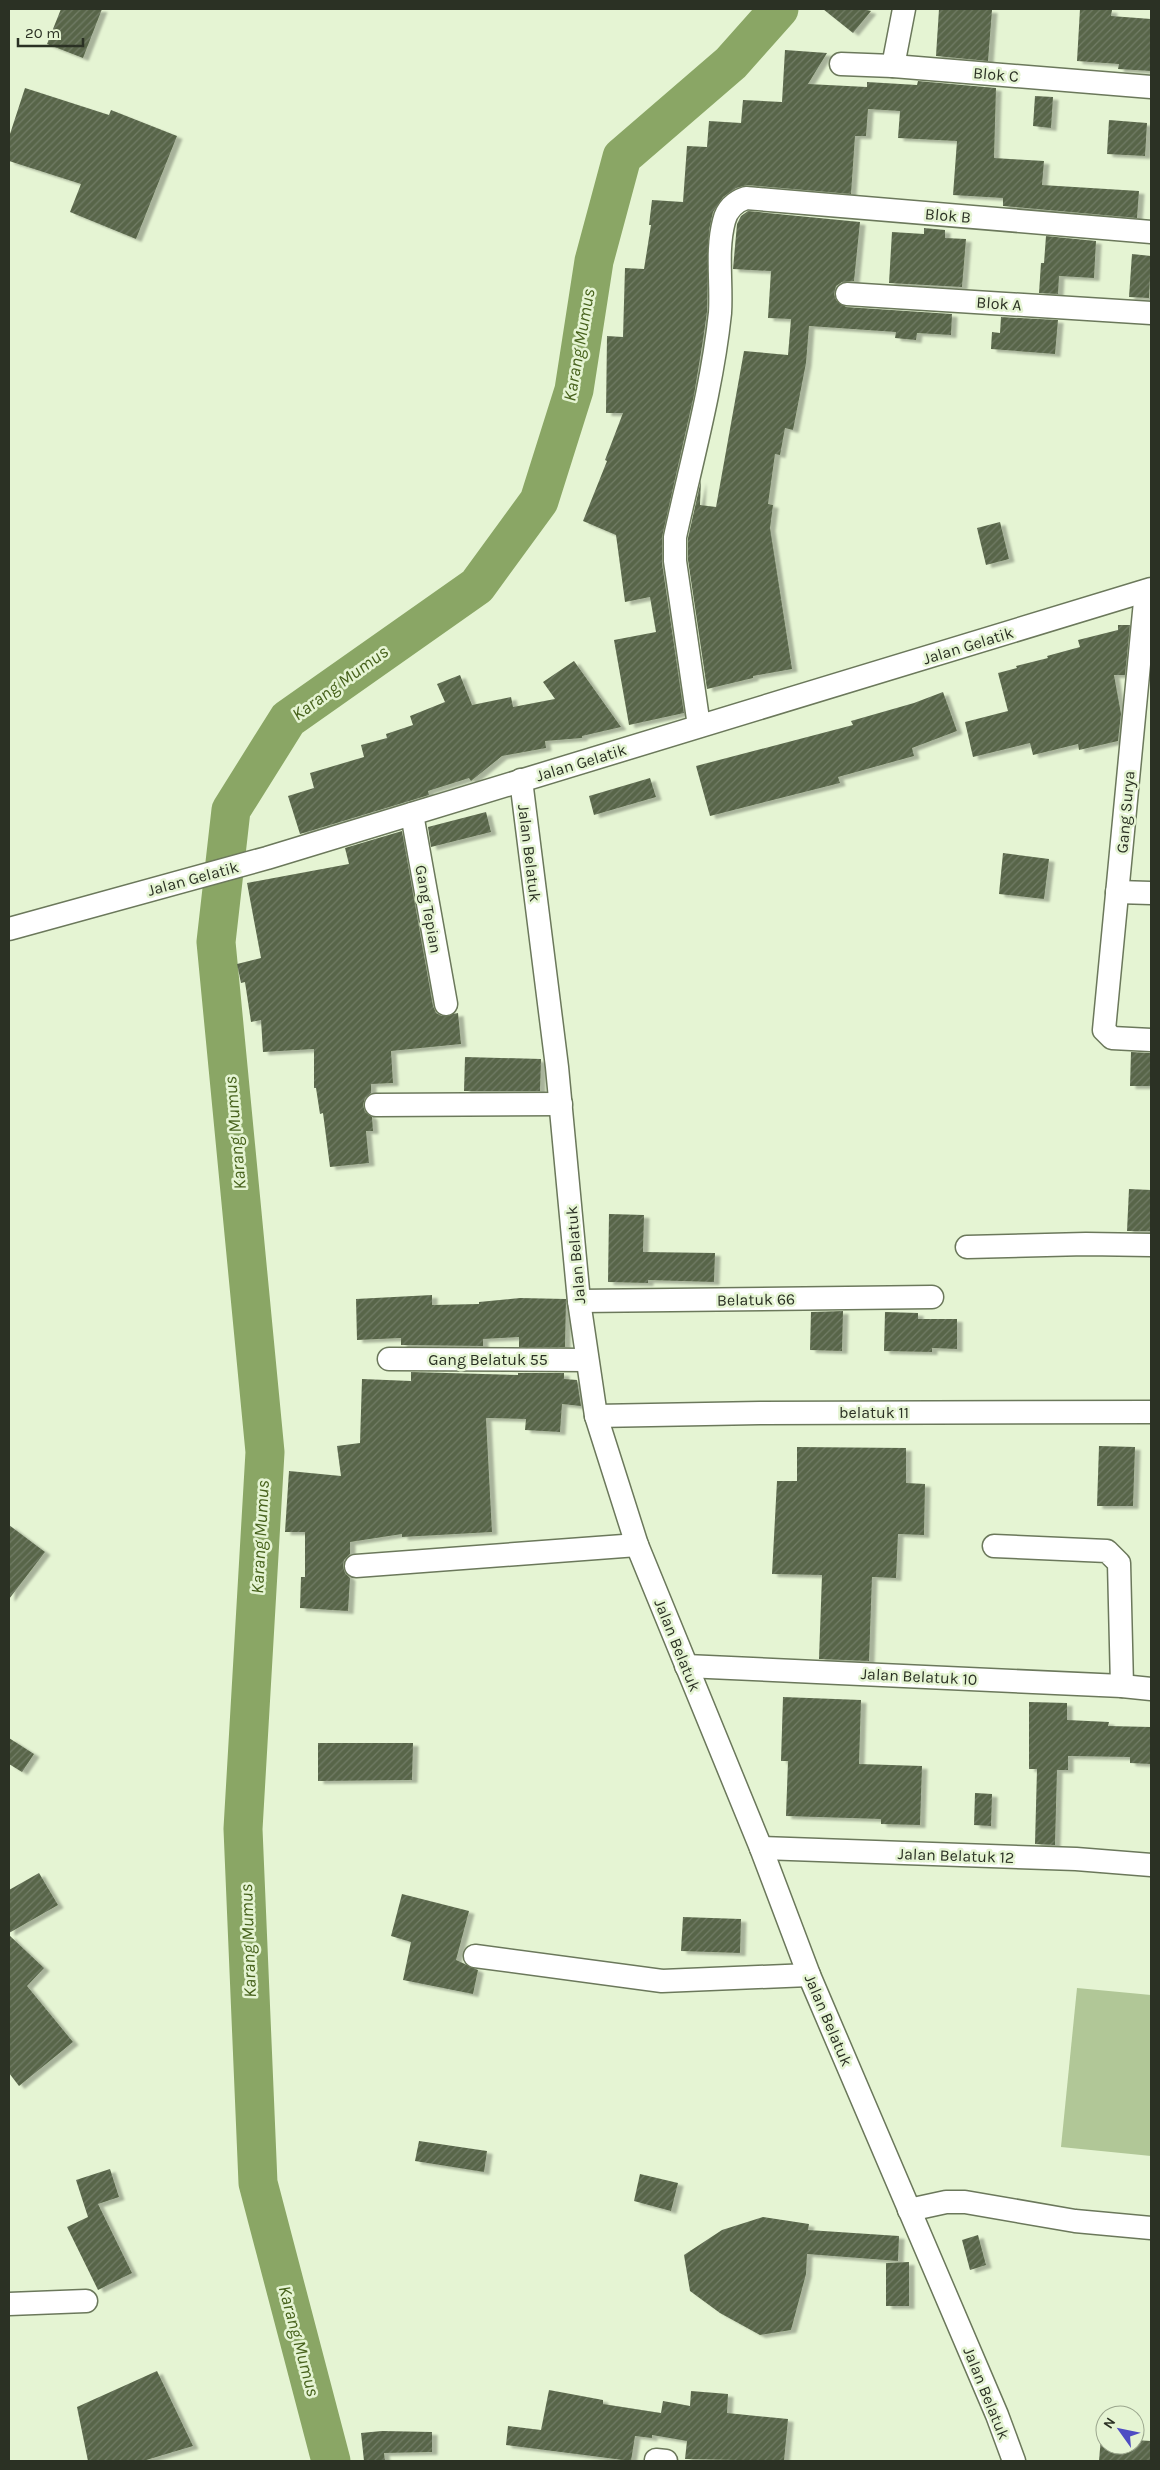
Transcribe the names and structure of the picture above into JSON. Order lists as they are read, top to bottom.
{
  "streets": {
    "street": [
      "Blok C",
      "Blok B",
      "Blok A",
      "Jalan Gelatik",
      "Gang Surya",
      "Jalan Belatuk",
      "Gang Tepian",
      "Belatuk 66",
      "Gang Belatuk 55",
      "belatuk 11",
      "Jalan Belatuk 10",
      "Jalan Belatuk 12"
    ]
  },
  "crossings": [
    ["Blok B", "Jalan Gelatik"],
    ["Jalan Gelatik", "Gang Surya"],
    ["Jalan Gelatik", "Jalan Belatuk"],
    ["Jalan Gelatik", "Gang Tepian"],
    ["Jalan Belatuk", "Belatuk 66"],
    ["Jalan Belatuk", "Gang Belatuk 55"],
    ["Jalan Belatuk", "belatuk 11"],
    ["Jalan Belatuk", "Jalan Belatuk 10"],
    ["Jalan Belatuk", "Jalan Belatuk 12"]
  ],
  "water": ["Karang Mumus"],
  "scale_bar": "20 m",
  "north": "top left"
}
